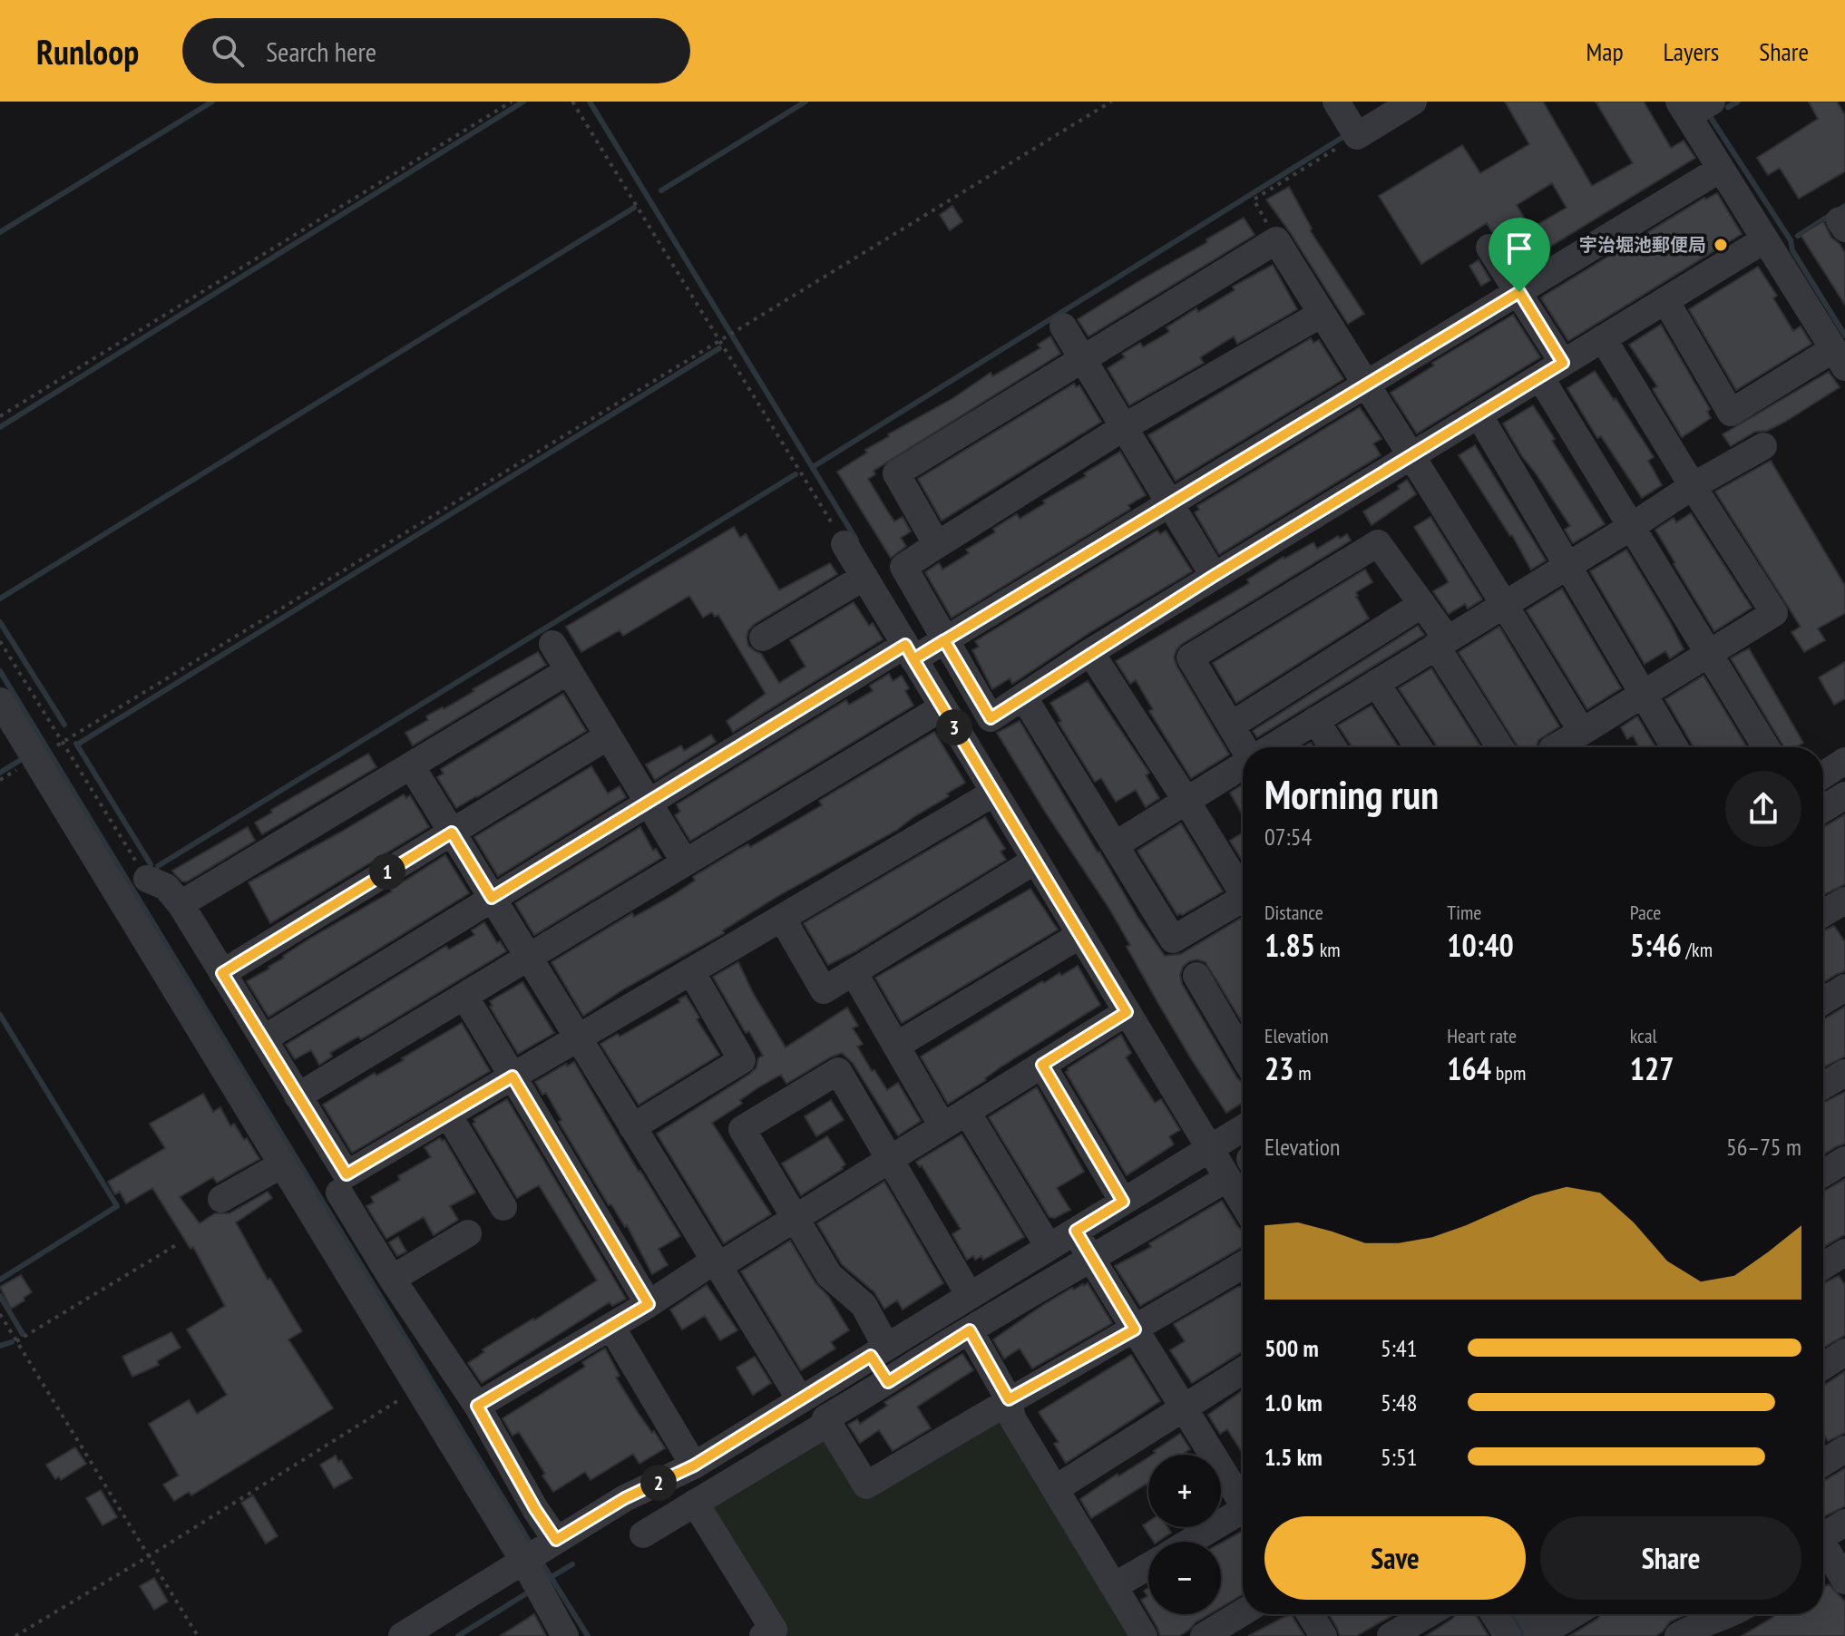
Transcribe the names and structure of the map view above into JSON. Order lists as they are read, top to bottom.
{
  "places": ["宇治堀池郵便局"],
  "page": {
    "header": "Runloop",
    "search": "Search here",
    "nav": ["Map", "Layers", "Share"],
    "pins": ["3", "1", "2"],
    "heading": ["Morning run", "07:54"],
    "stats": [
      ["Distance", "1.85 km"],
      ["Time", "10:40"],
      ["Pace", "5:46 /km"],
      ["Elevation", "23 m"],
      ["Heart rate", "164 bpm"],
      ["kcal", "127"]
    ],
    "chart": ["Elevation", "56–75 m"],
    "list": [
      {
        "name": "500 m",
        "note": "5:41"
      },
      {
        "name": "1.0 km",
        "note": "5:48"
      },
      {
        "name": "1.5 km",
        "note": "5:51"
      }
    ],
    "map_buttons": ["+", "−"],
    "buttons": ["Save", "Share"]
  }
}
